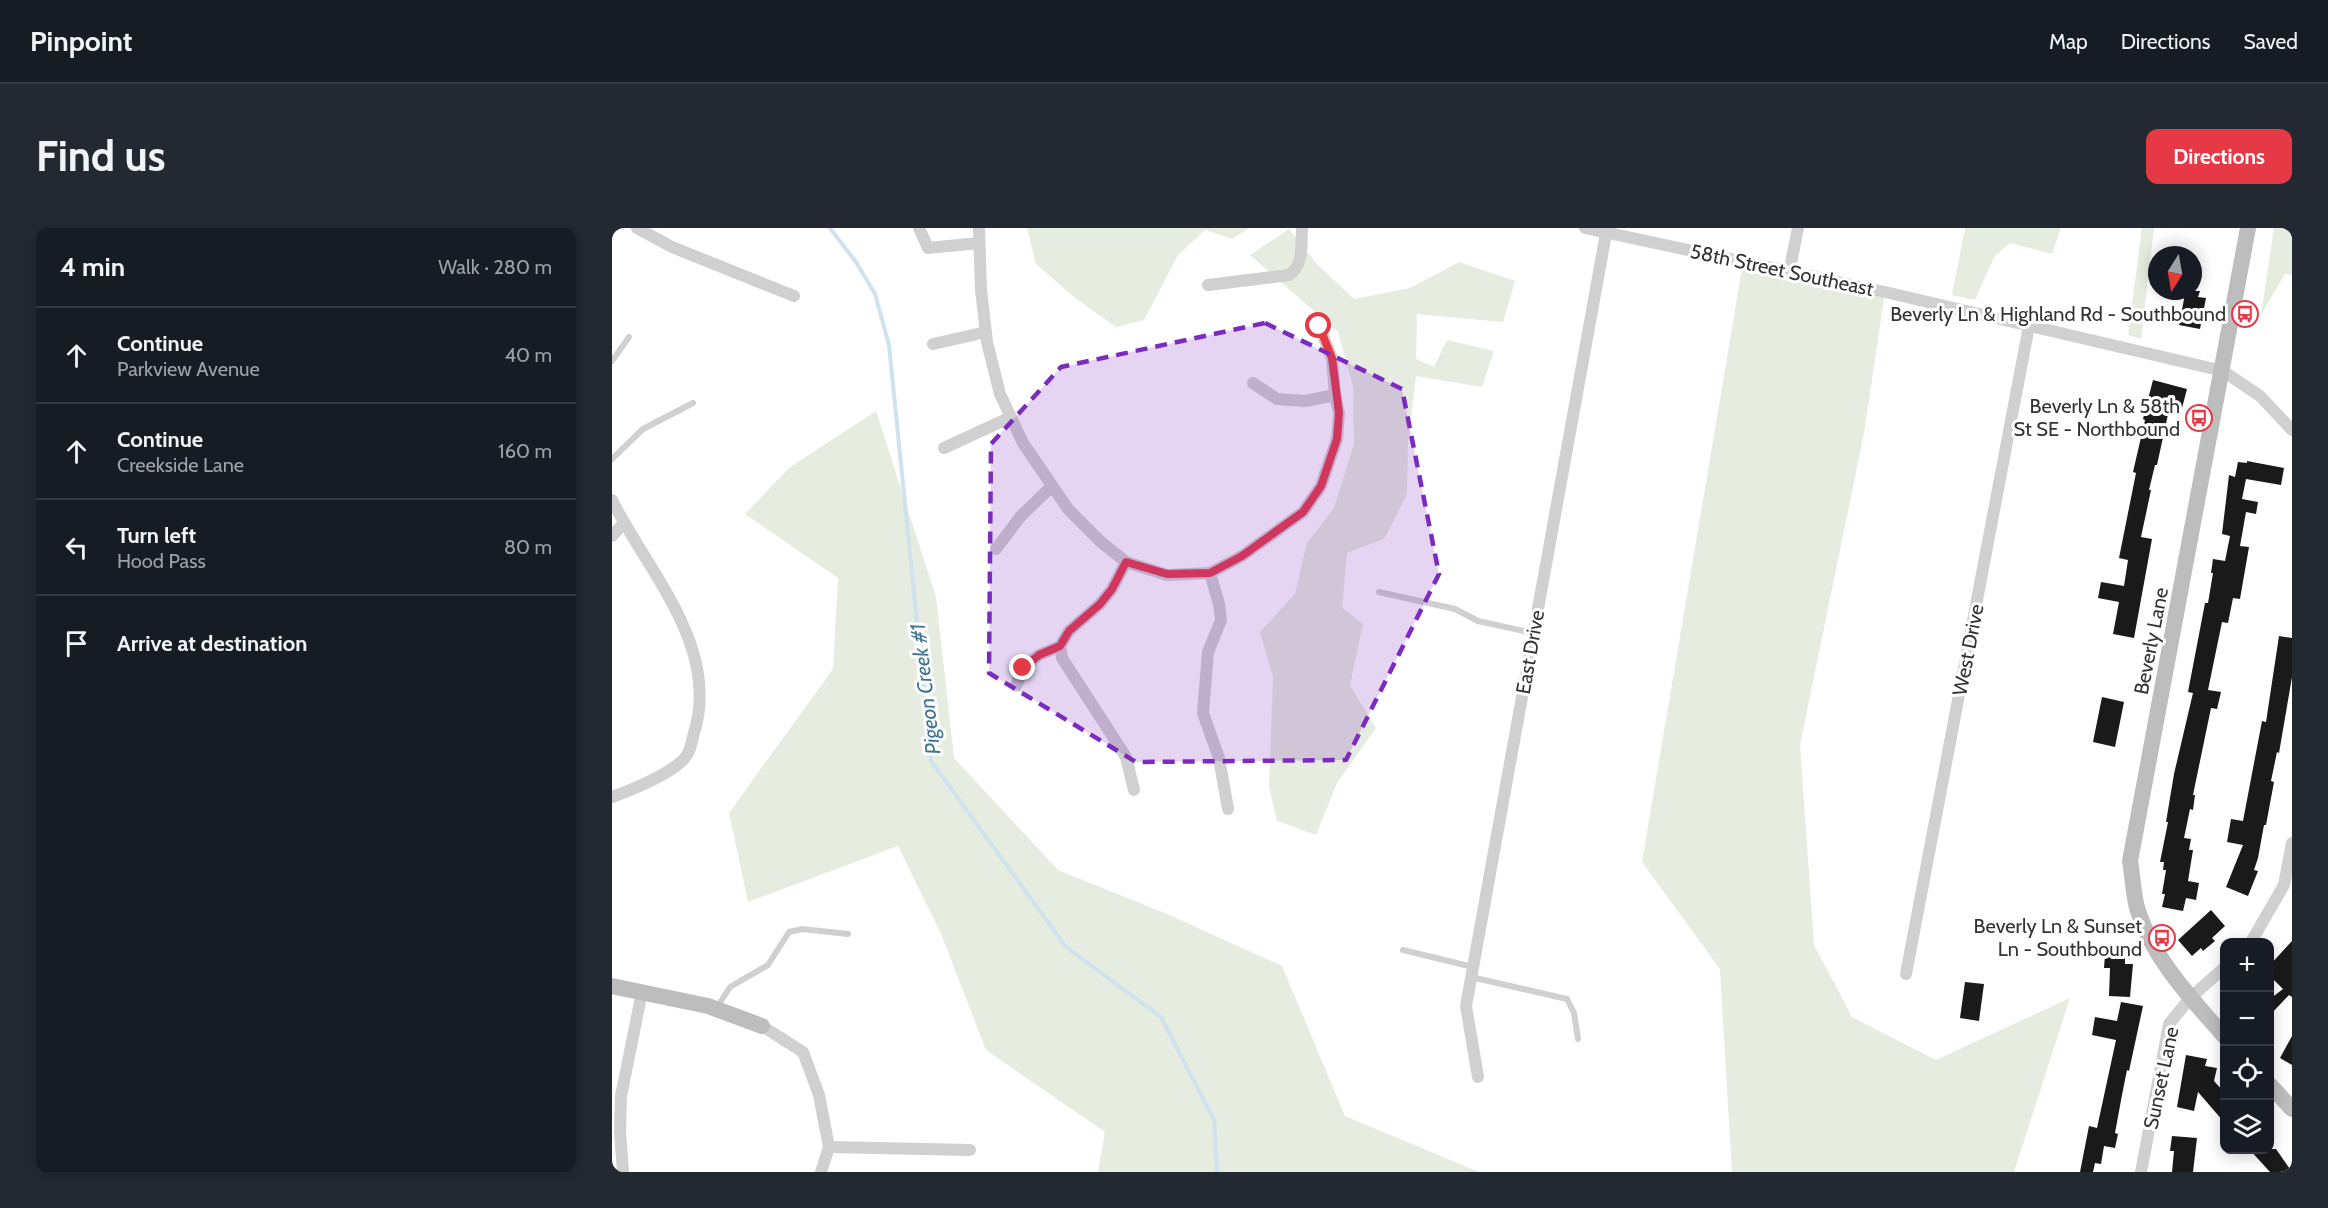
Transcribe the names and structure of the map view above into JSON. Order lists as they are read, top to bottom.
{
  "streets": {
    "street": [
      "58th Street Southeast",
      "Beverly Lane",
      "West Drive",
      "East Drive",
      "Sunset Lane"
    ]
  },
  "crossings": [
    ["58th Street Southeast", "Beverly Lane"],
    ["58th Street Southeast", "West Drive"],
    ["58th Street Southeast", "East Drive"],
    ["Beverly Lane", "Sunset Lane"]
  ],
  "water": ["Pigeon Creek #1"],
  "places": {
    "bus stop": ["Beverly Ln & Highland Rd - Southbound", "Beverly Ln & 58th St SE - Northbound", "Beverly Ln & Sunset Ln - Southbound"]
  },
  "north": "bottom",
  "page": {
    "header": "Pinpoint",
    "nav": ["Map", "Directions", "Saved"],
    "buttons": "Directions",
    "title": "Find us",
    "heading": ["4 min", "Walk · 280 m"],
    "list": [
      ["Continue", "Parkview Avenue", "40 m"],
      ["Continue", "Creekside Lane", "160 m"],
      ["Turn left", "Hood Pass", "80 m"],
      "Arrive at destination"
    ],
    "map_buttons": ["+", "−"]
  }
}
